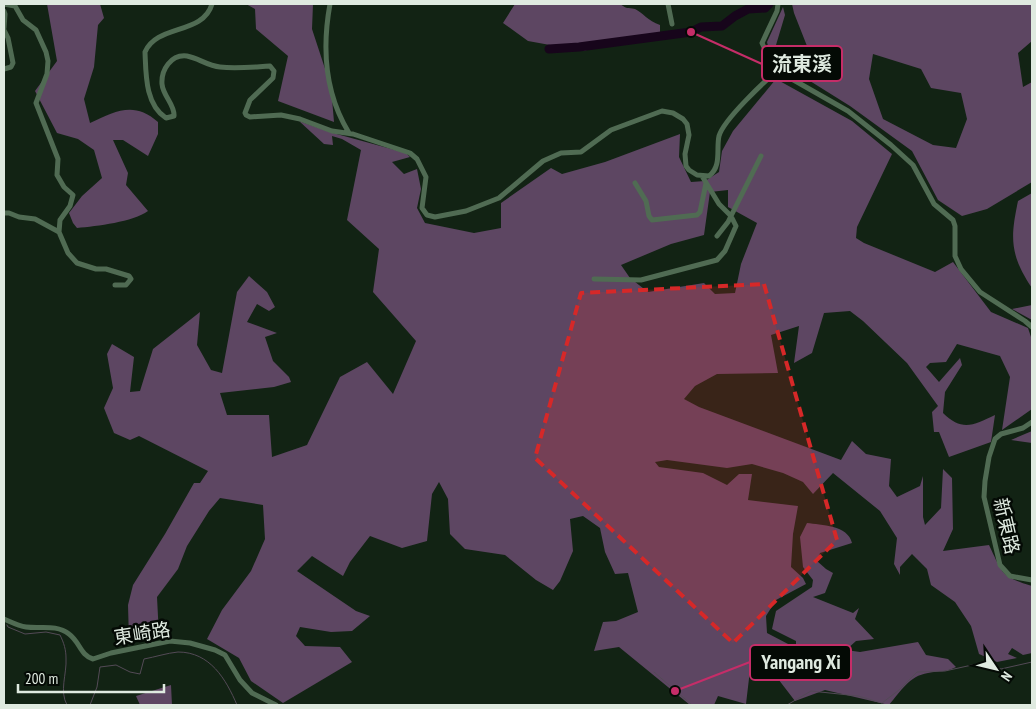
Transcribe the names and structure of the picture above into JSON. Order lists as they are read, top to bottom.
{
  "streets": {
    "street": ["新東路", "東崎路"]
  },
  "places": ["流東溪", "Yangang Xi"],
  "scale_bar": "200 m",
  "north": "bottom right"
}
